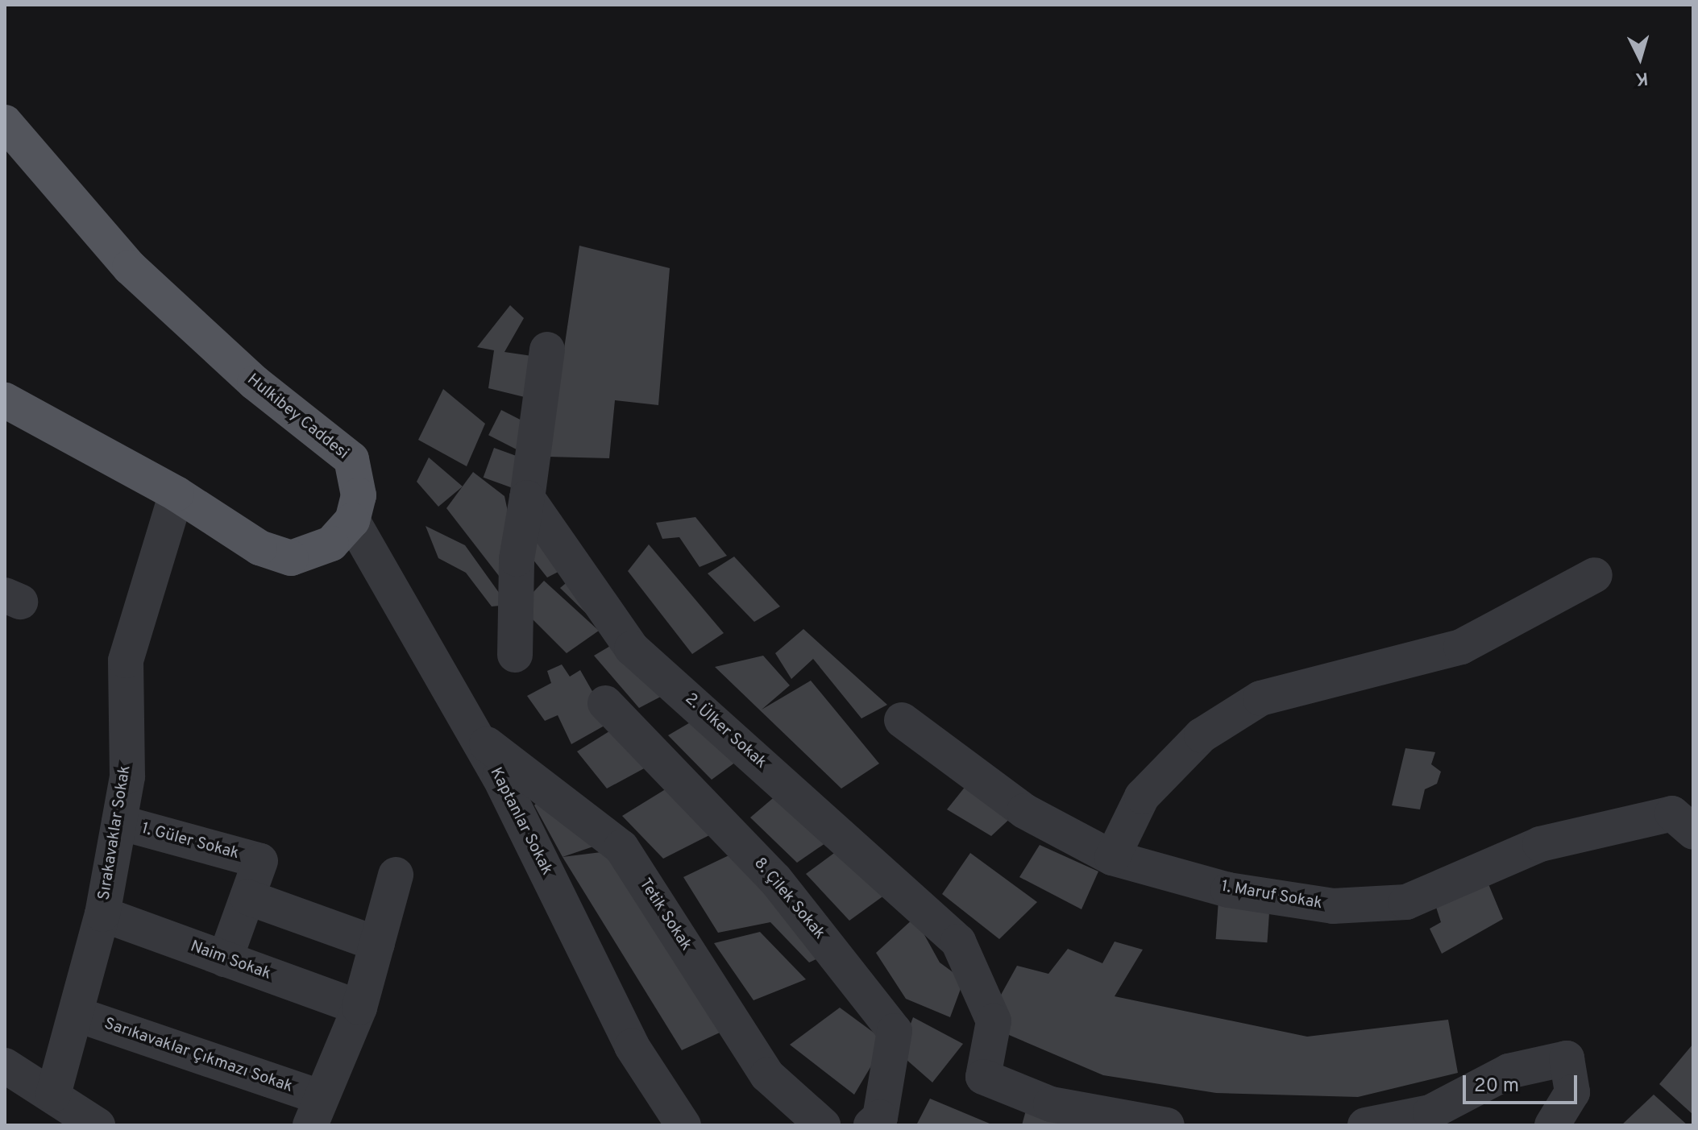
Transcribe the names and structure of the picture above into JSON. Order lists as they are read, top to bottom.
{
  "streets": {
    "main road": ["Hulkibey Caddesi"],
    "street": [
      "2. Ülker Sokak",
      "Kaptanlar Sokak",
      "Sırakavaklar Sokak",
      "1. Güler Sokak",
      "1. Maruf Sokak",
      "8. Çilek Sokak",
      "Tetik Sokak",
      "Naim Sokak",
      "Sarıkavaklar Çıkmazı Sokak"
    ]
  },
  "crossings": [
    ["Hulkibey Caddesi", "Kaptanlar Sokak"],
    ["Kaptanlar Sokak", "Tetik Sokak"],
    ["Sırakavaklar Sokak", "1. Güler Sokak"],
    ["Sırakavaklar Sokak", "Naim Sokak"],
    ["Sırakavaklar Sokak", "Sarıkavaklar Çıkmazı Sokak"],
    ["1. Güler Sokak", "Naim Sokak"]
  ],
  "scale_bar": "20 m",
  "north": "bottom"
}
